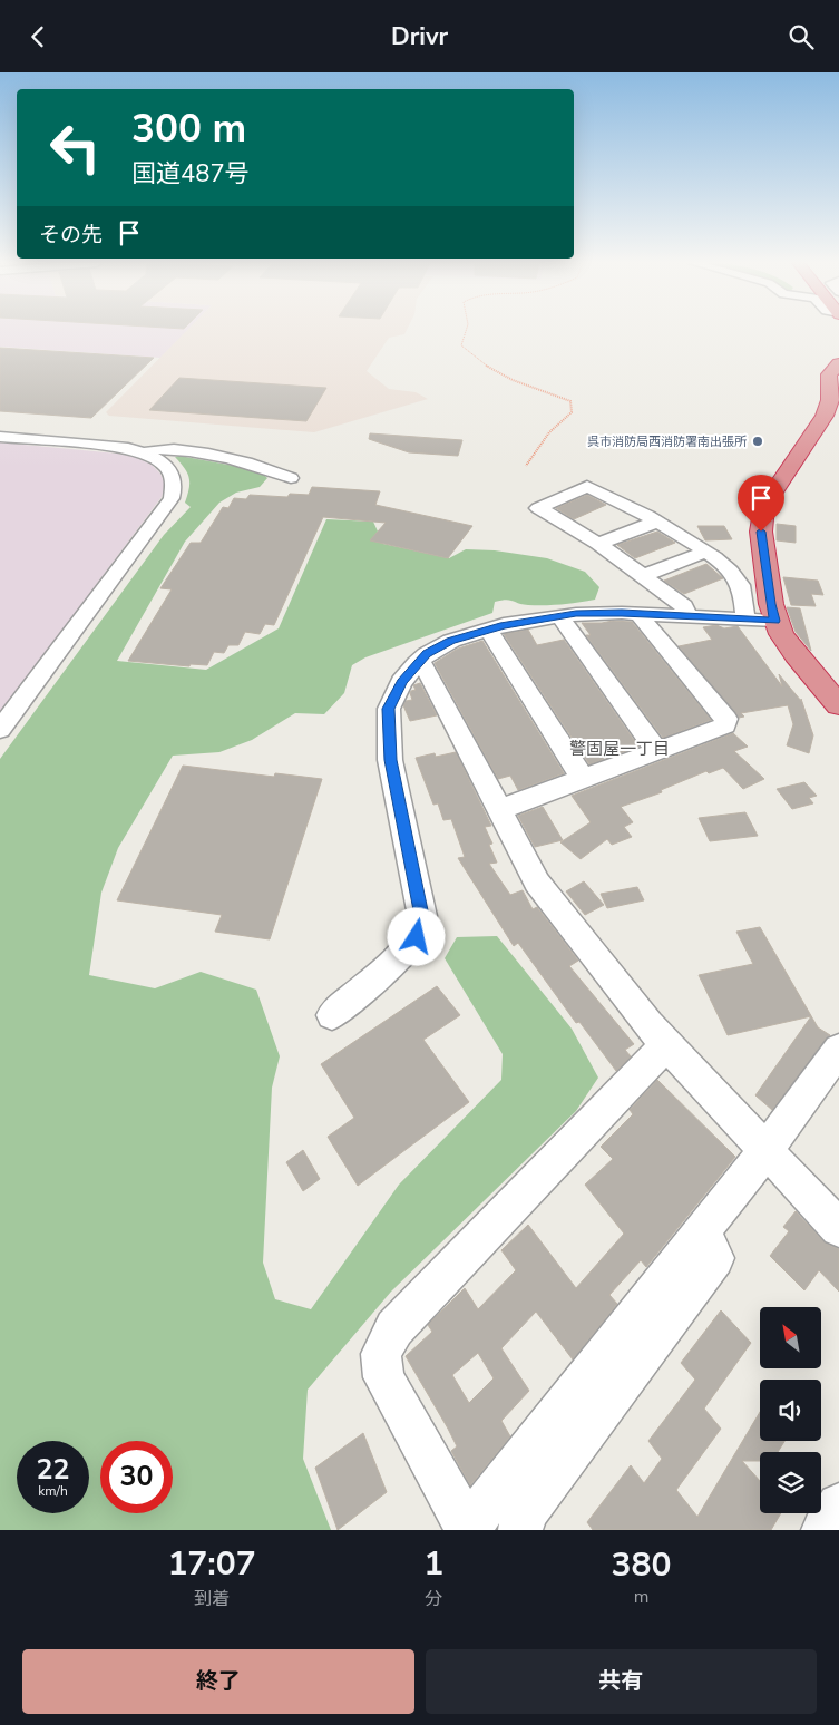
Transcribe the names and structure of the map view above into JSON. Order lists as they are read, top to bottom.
{
  "districts": ["警固屋一丁目"],
  "places": ["呉市消防局西消防署南出張所"],
  "north": "top left",
  "page": {
    "header": "Drivr",
    "turn": ["300 m", "国道487号"],
    "then": "その先",
    "speed": "22 km/h",
    "limit": "30",
    "eta": [
      "17:07",
      "到着",
      "1",
      "分",
      "380",
      "m"
    ],
    "buttons": ["終了", "共有"]
  }
}
